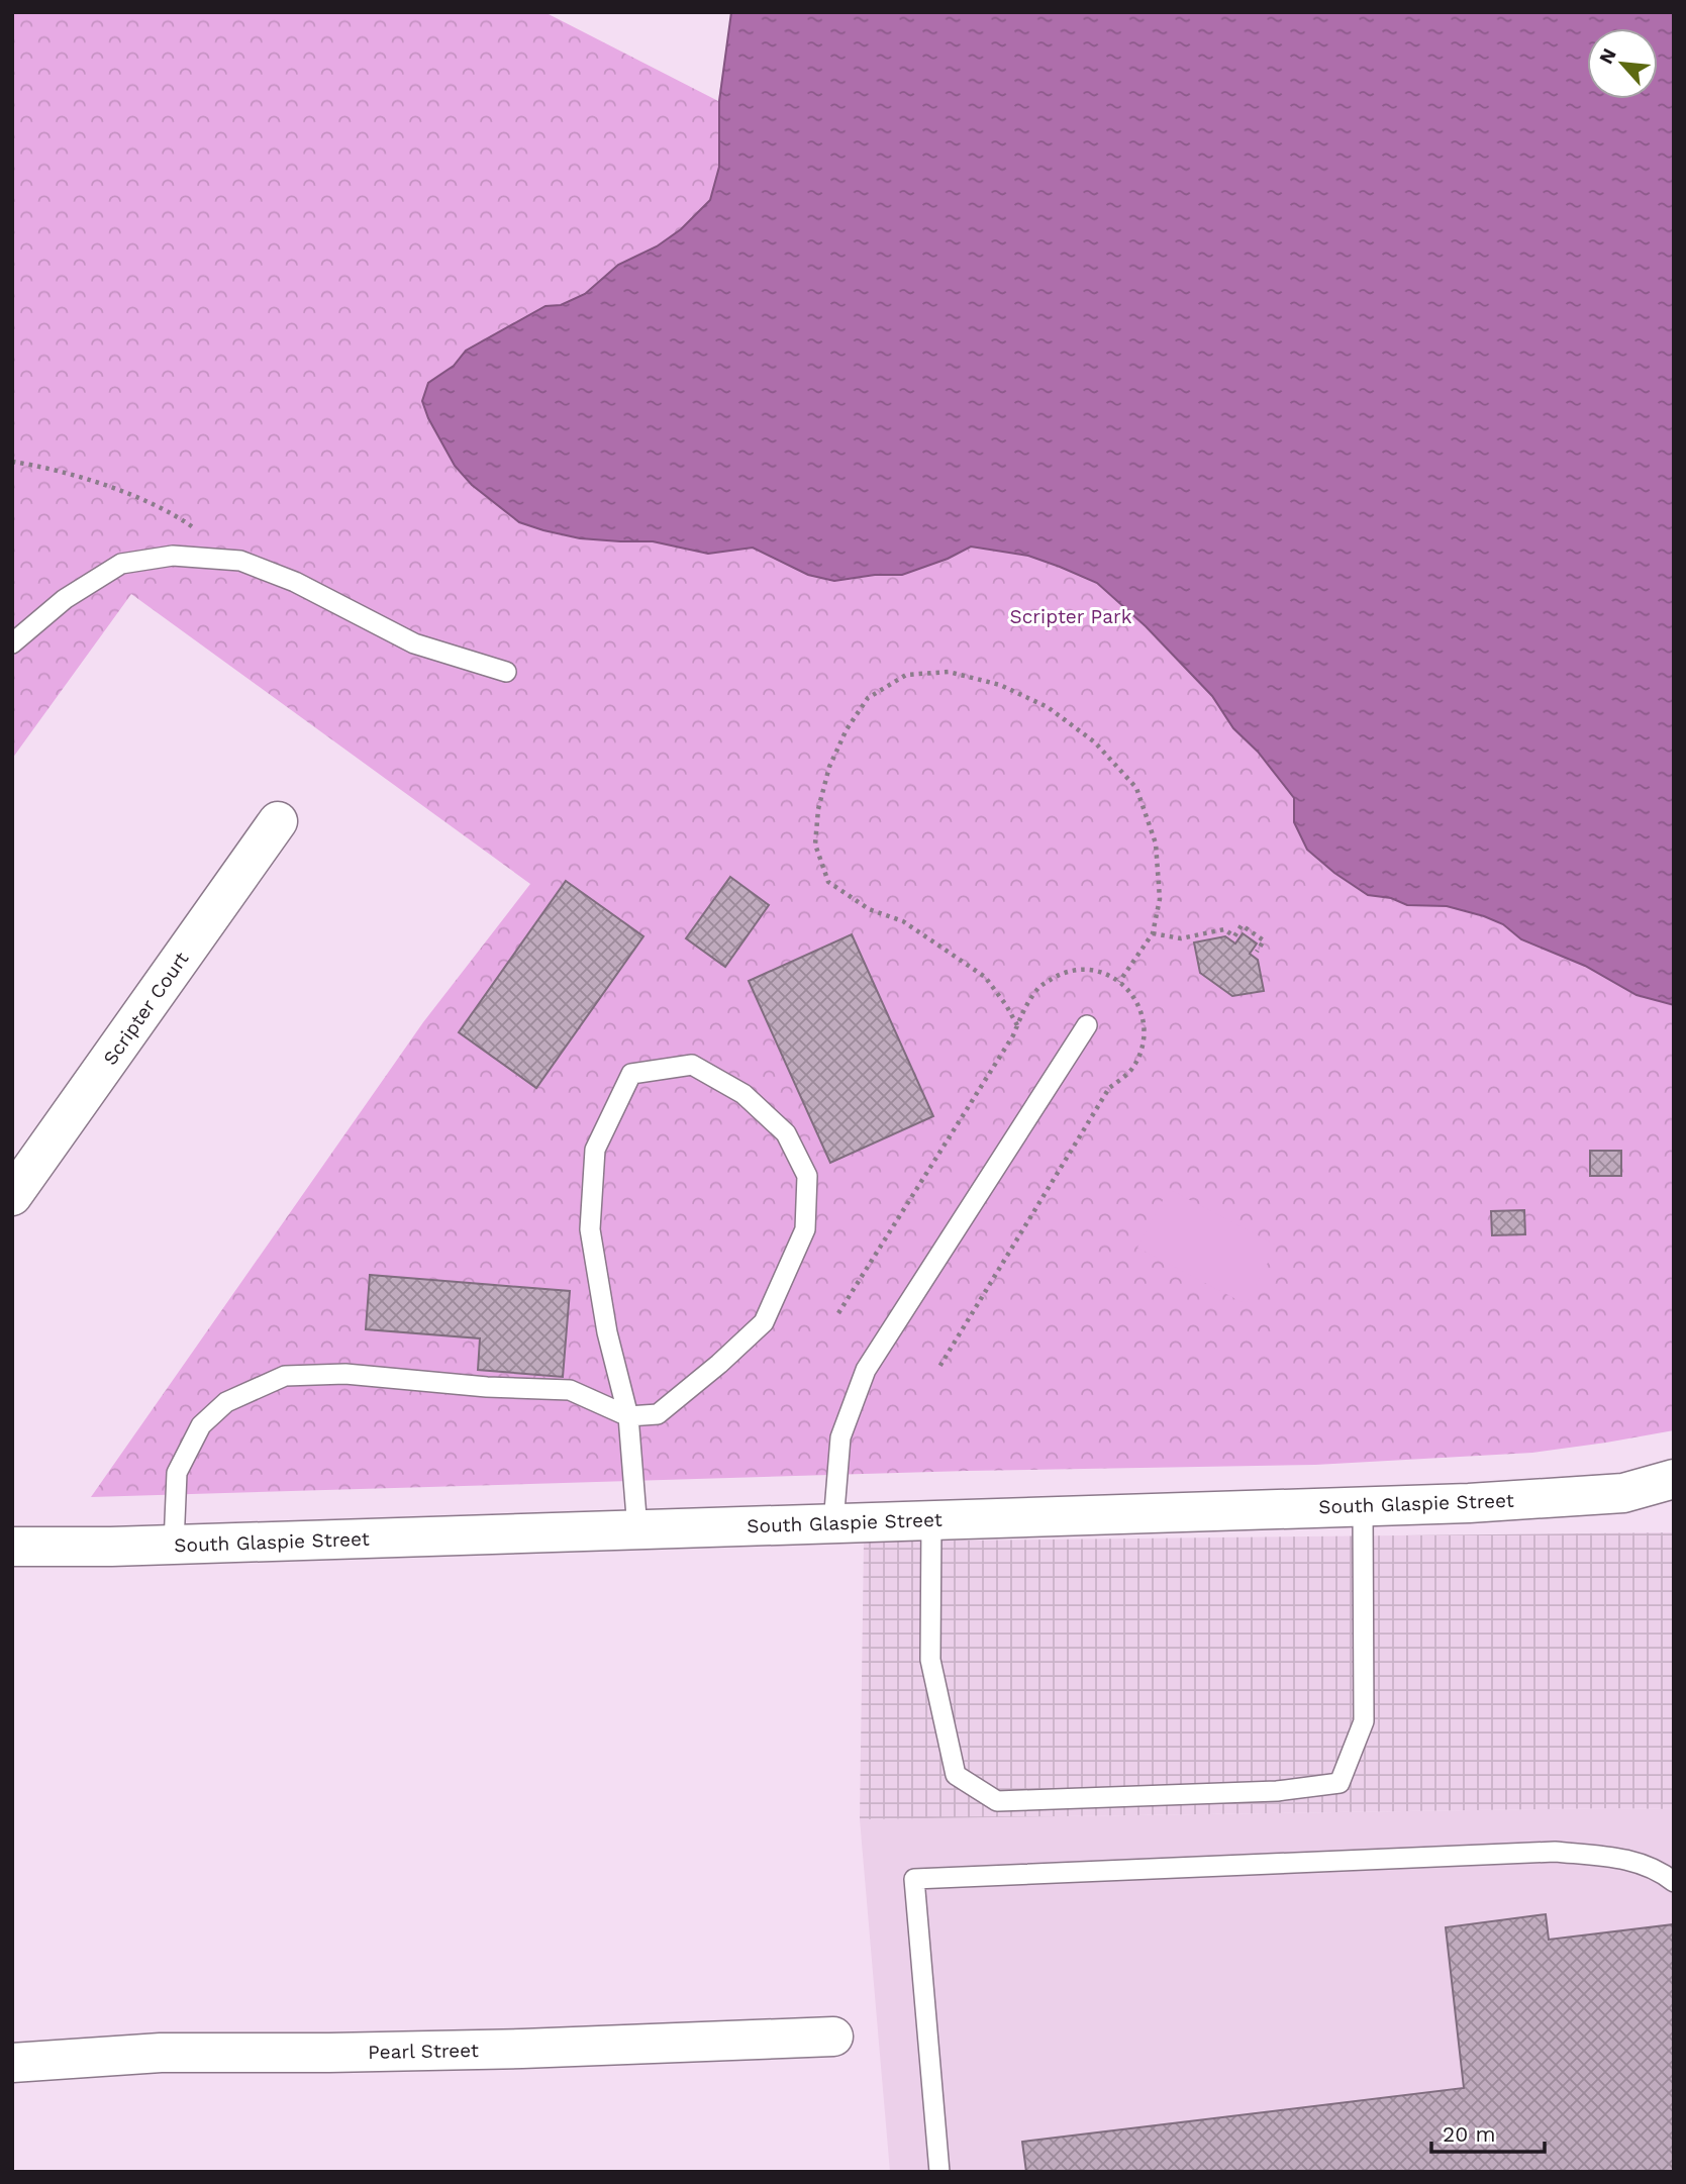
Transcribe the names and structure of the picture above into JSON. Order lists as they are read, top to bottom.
{
  "streets": {
    "street": ["Scripter Court", "South Glaspie Street", "Pearl Street"]
  },
  "parks": ["Scripter Park"],
  "scale_bar": "20 m",
  "north": "top left"
}
